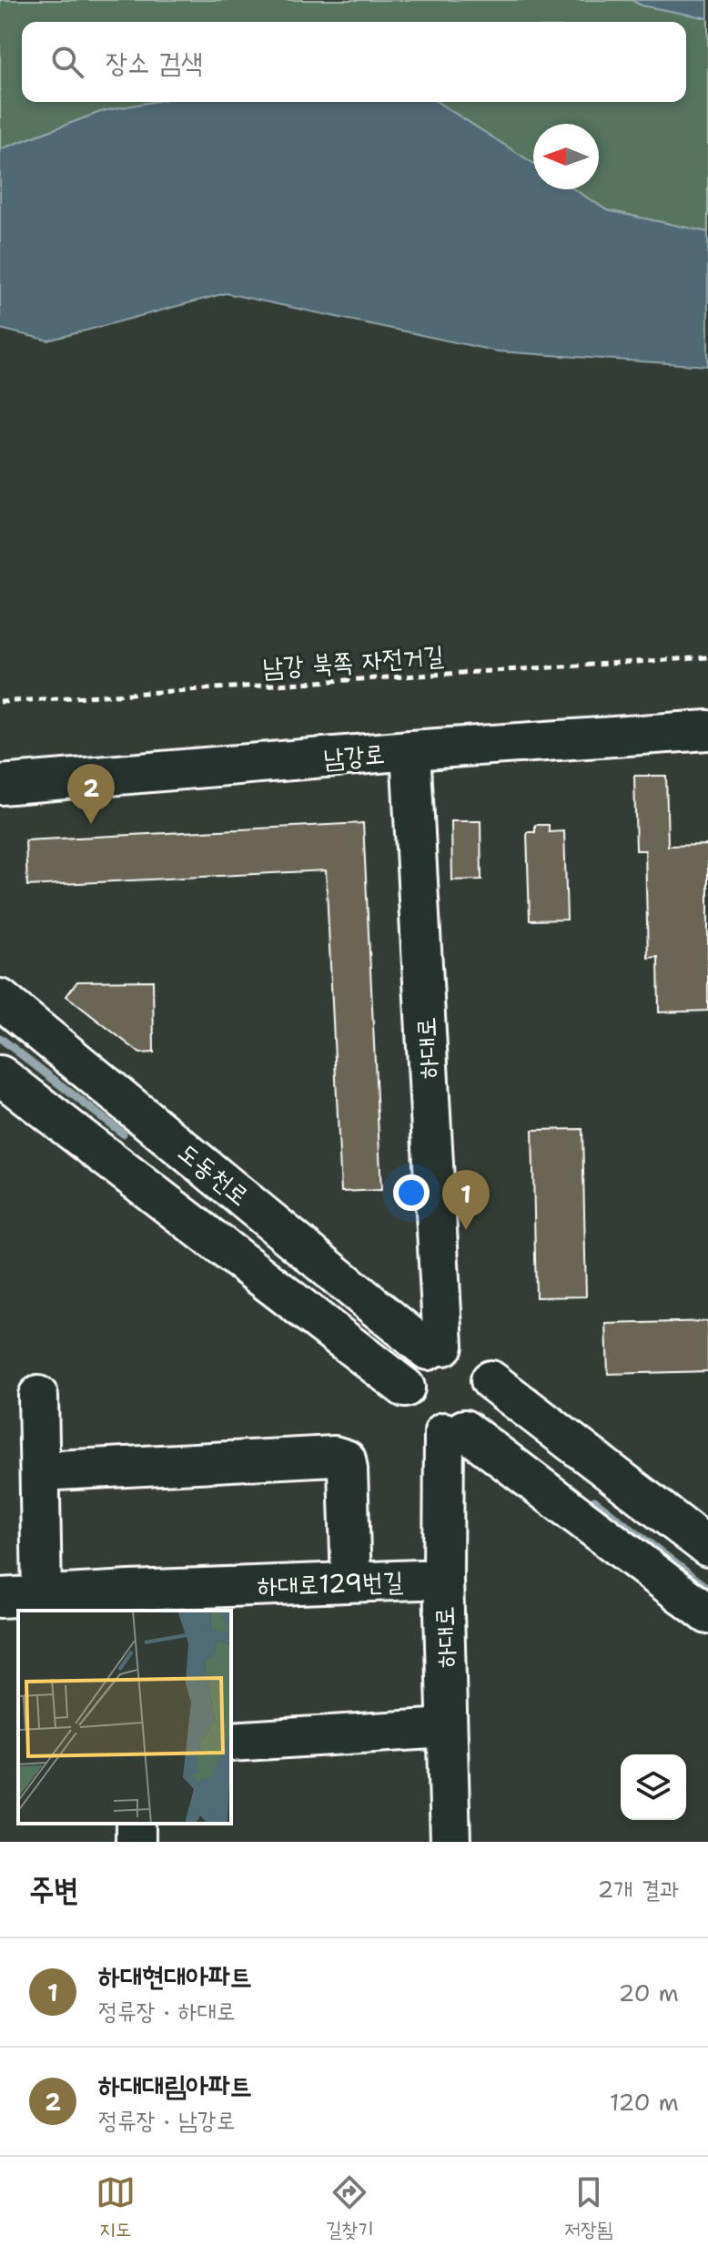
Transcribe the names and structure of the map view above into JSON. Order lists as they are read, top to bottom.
{
  "streets": {
    "street": [
      "남강로",
      "하대로",
      "도동천로",
      "하대로129번길"
    ],
    "path": ["남강 북쪽 자전거길"]
  },
  "crossings": [
    ["남강로", "하대로"],
    ["하대로", "도동천로"],
    ["하대로", "하대로129번길"]
  ],
  "north": "left",
  "page": {
    "search": "장소 검색",
    "pins": ["2", "1"],
    "heading": ["주변", "2개 결과"],
    "list": [
      {
        "mark": "1",
        "name": "하대현대아파트",
        "note": "정류장 · 하대로",
        "value": "20 m"
      },
      {
        "mark": "2",
        "name": "하대대림아파트",
        "note": "정류장 · 남강로",
        "value": "120 m"
      }
    ],
    "nav": ["지도", "길찾기", "저장됨"]
  }
}
